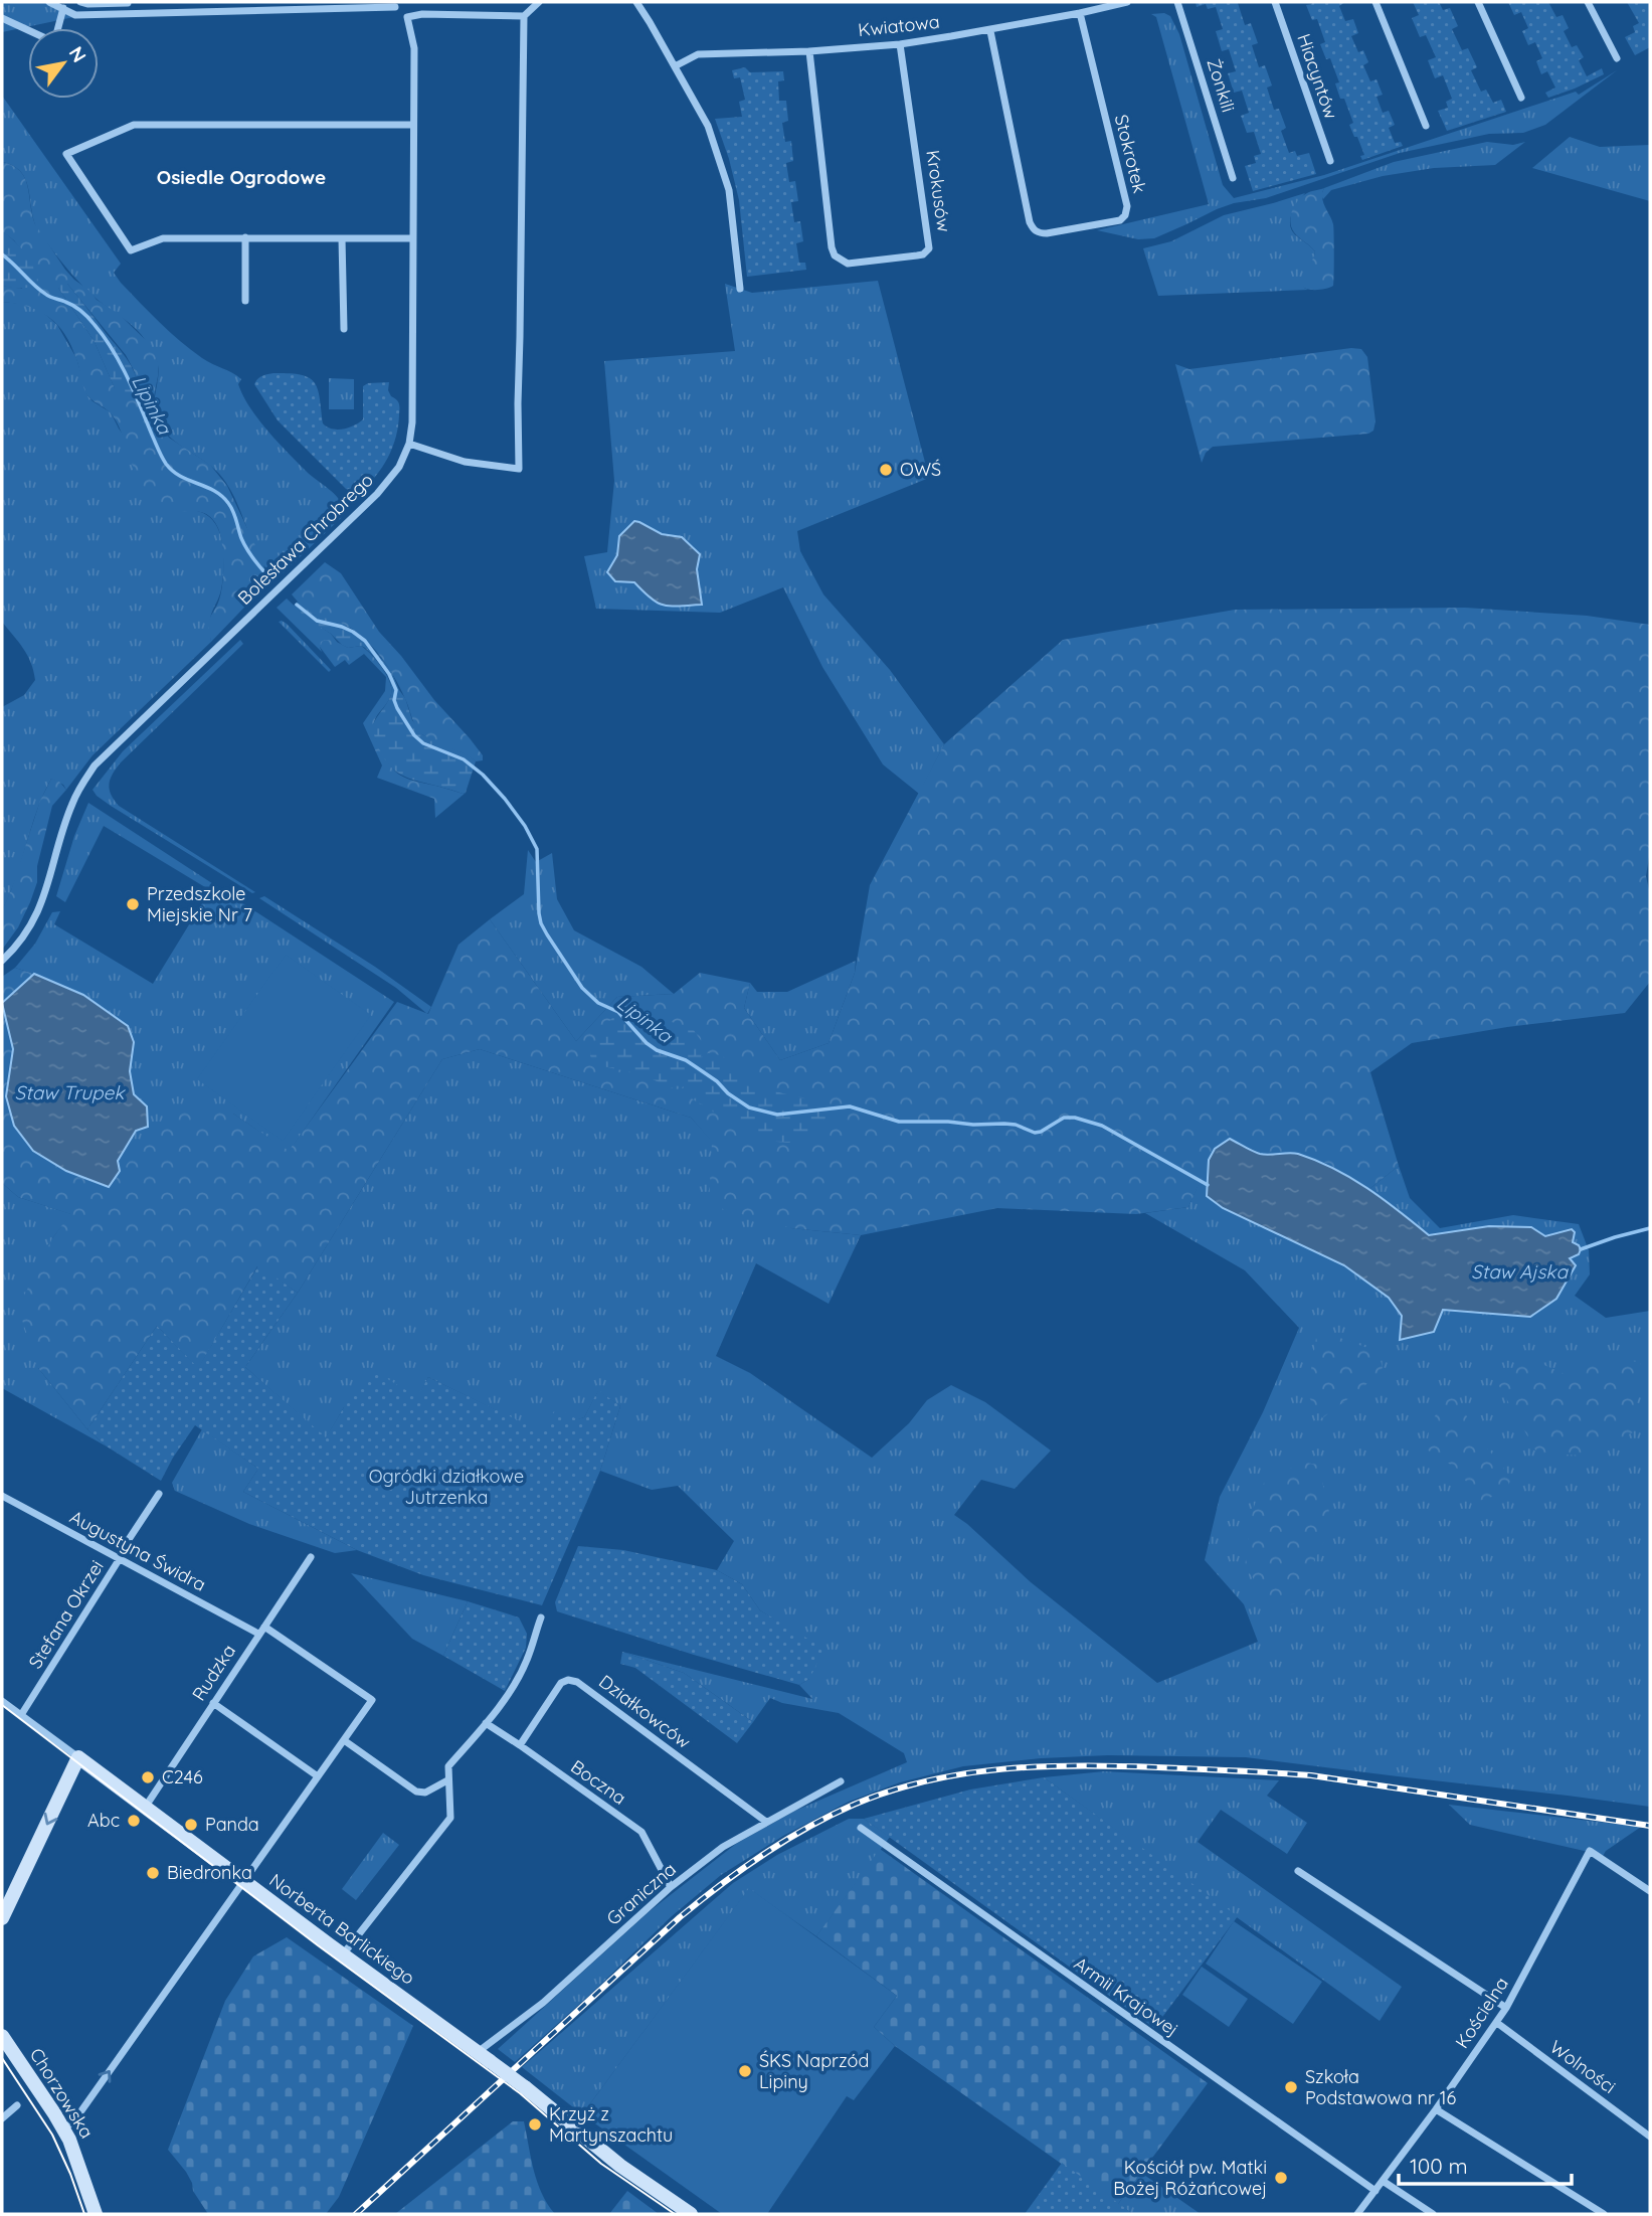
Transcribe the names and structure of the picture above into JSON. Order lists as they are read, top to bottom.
{
  "streets": {
    "street": [
      "Kwiatowa",
      "Hiacyntów",
      "Żonkili",
      "Stokrotek",
      "Krokusów",
      "Bolesława Chrobrego",
      "Augustyna Świdra",
      "Stefana Okrzei",
      "Rudzka",
      "Działkowców",
      "Boczna",
      "Graniczna",
      "Norberta Barlickiego",
      "Armii Krajowej",
      "Kościelna",
      "Wolności",
      "Chorzowska"
    ]
  },
  "crossings": [
    ["Kwiatowa", "Stokrotek"],
    ["Kwiatowa", "Krokusów"],
    ["Augustyna Świdra", "Stefana Okrzei"],
    ["Augustyna Świdra", "Rudzka"],
    ["Stefana Okrzei", "Norberta Barlickiego"],
    ["Rudzka", "Norberta Barlickiego"],
    ["Działkowców", "Boczna"],
    ["Działkowców", "Graniczna"],
    ["Boczna", "Graniczna"],
    ["Graniczna", "Norberta Barlickiego"],
    ["Armii Krajowej", "Kościelna"],
    ["Kościelna", "Wolności"]
  ],
  "districts": ["Osiedle Ogrodowe"],
  "water": ["Lipinka", "Staw Trupek", "Staw Ajska"],
  "parks": ["Ogródki działkowe Jutrzenka"],
  "places": [
    "OWŚ",
    "Przedszkole Miejskie Nr 7",
    "C246",
    "Abc",
    "Panda",
    "Biedronka",
    "ŚKS Naprzód Lipiny",
    "Szkoła Podstawowa nr 16",
    "Krzyż z Martynszachtu",
    "Kościół pw. Matki Bożej Różańcowej"
  ],
  "scale_bar": "100 m",
  "north": "top right"
}
